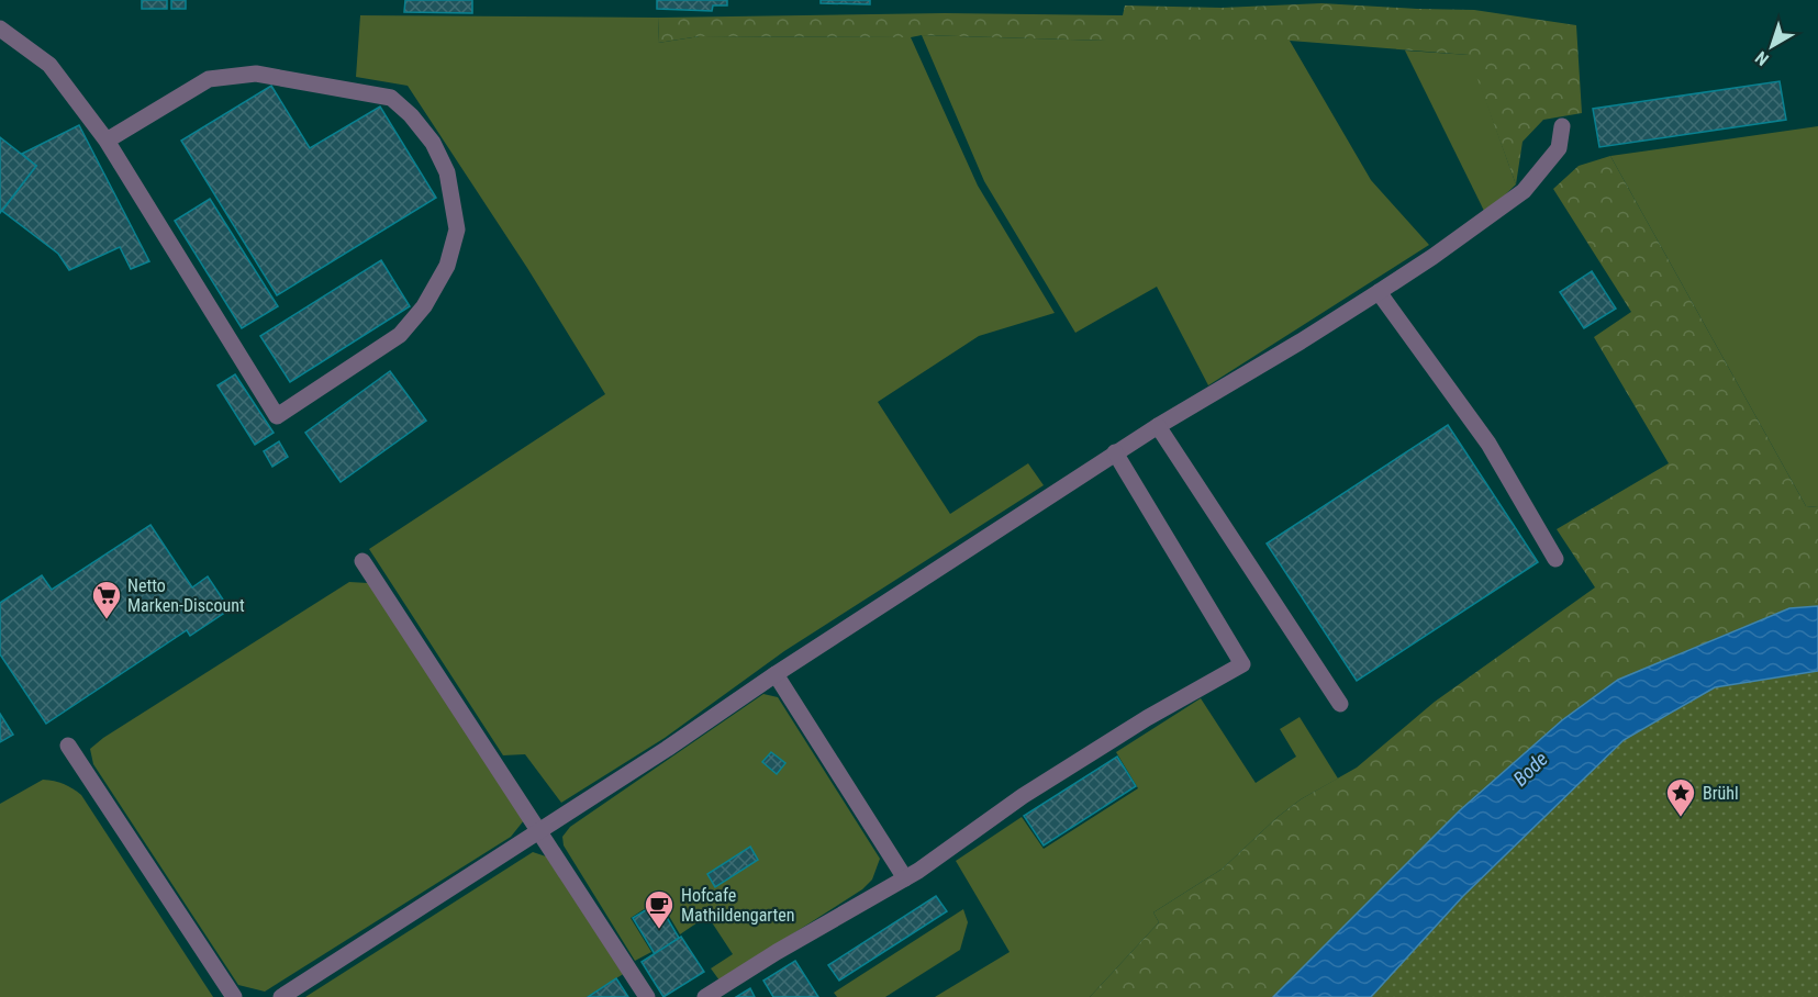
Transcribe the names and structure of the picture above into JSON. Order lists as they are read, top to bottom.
{
  "water": ["Bode"],
  "places": {
    "supermarket": ["Netto Marken-Discount"],
    "place": ["Brühl"],
    "cafe": ["Hofcafe Mathildengarten"]
  },
  "north": "bottom left"
}
